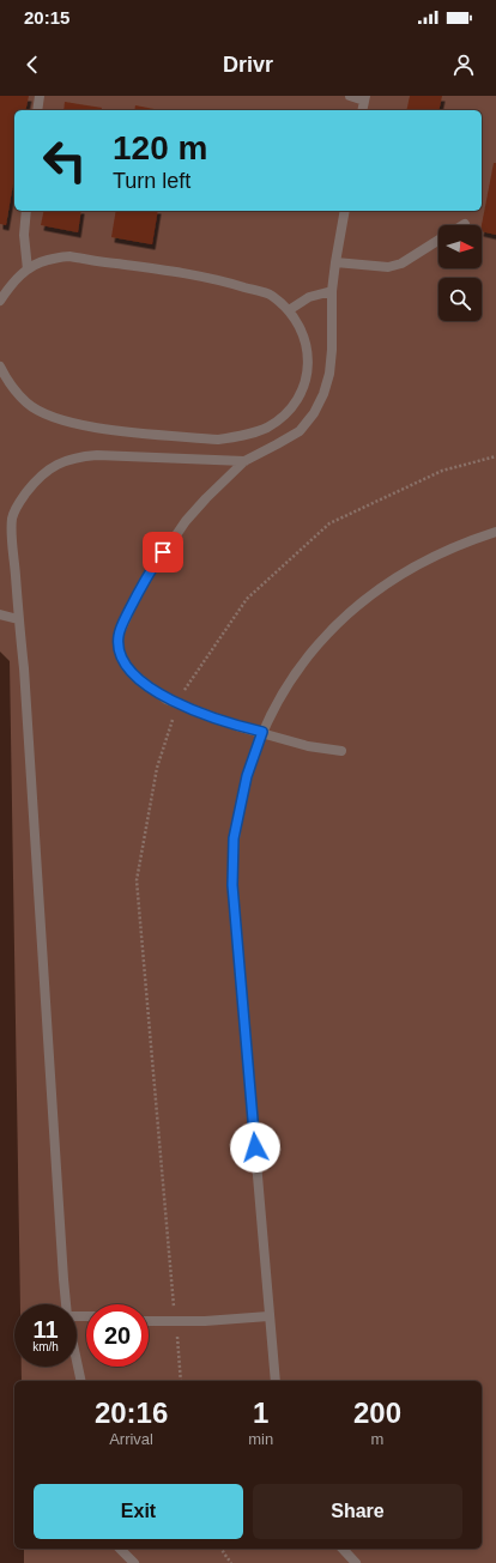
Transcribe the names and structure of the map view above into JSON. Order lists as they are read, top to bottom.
{
  "north": "right",
  "page": {
    "status": "20:15",
    "header": "Drivr",
    "turn": ["120 m", "Turn left"],
    "speed": "11 km/h",
    "limit": "20",
    "eta": [
      "20:16",
      "Arrival",
      "1",
      "min",
      "200",
      "m"
    ],
    "buttons": ["Exit", "Share"]
  }
}
